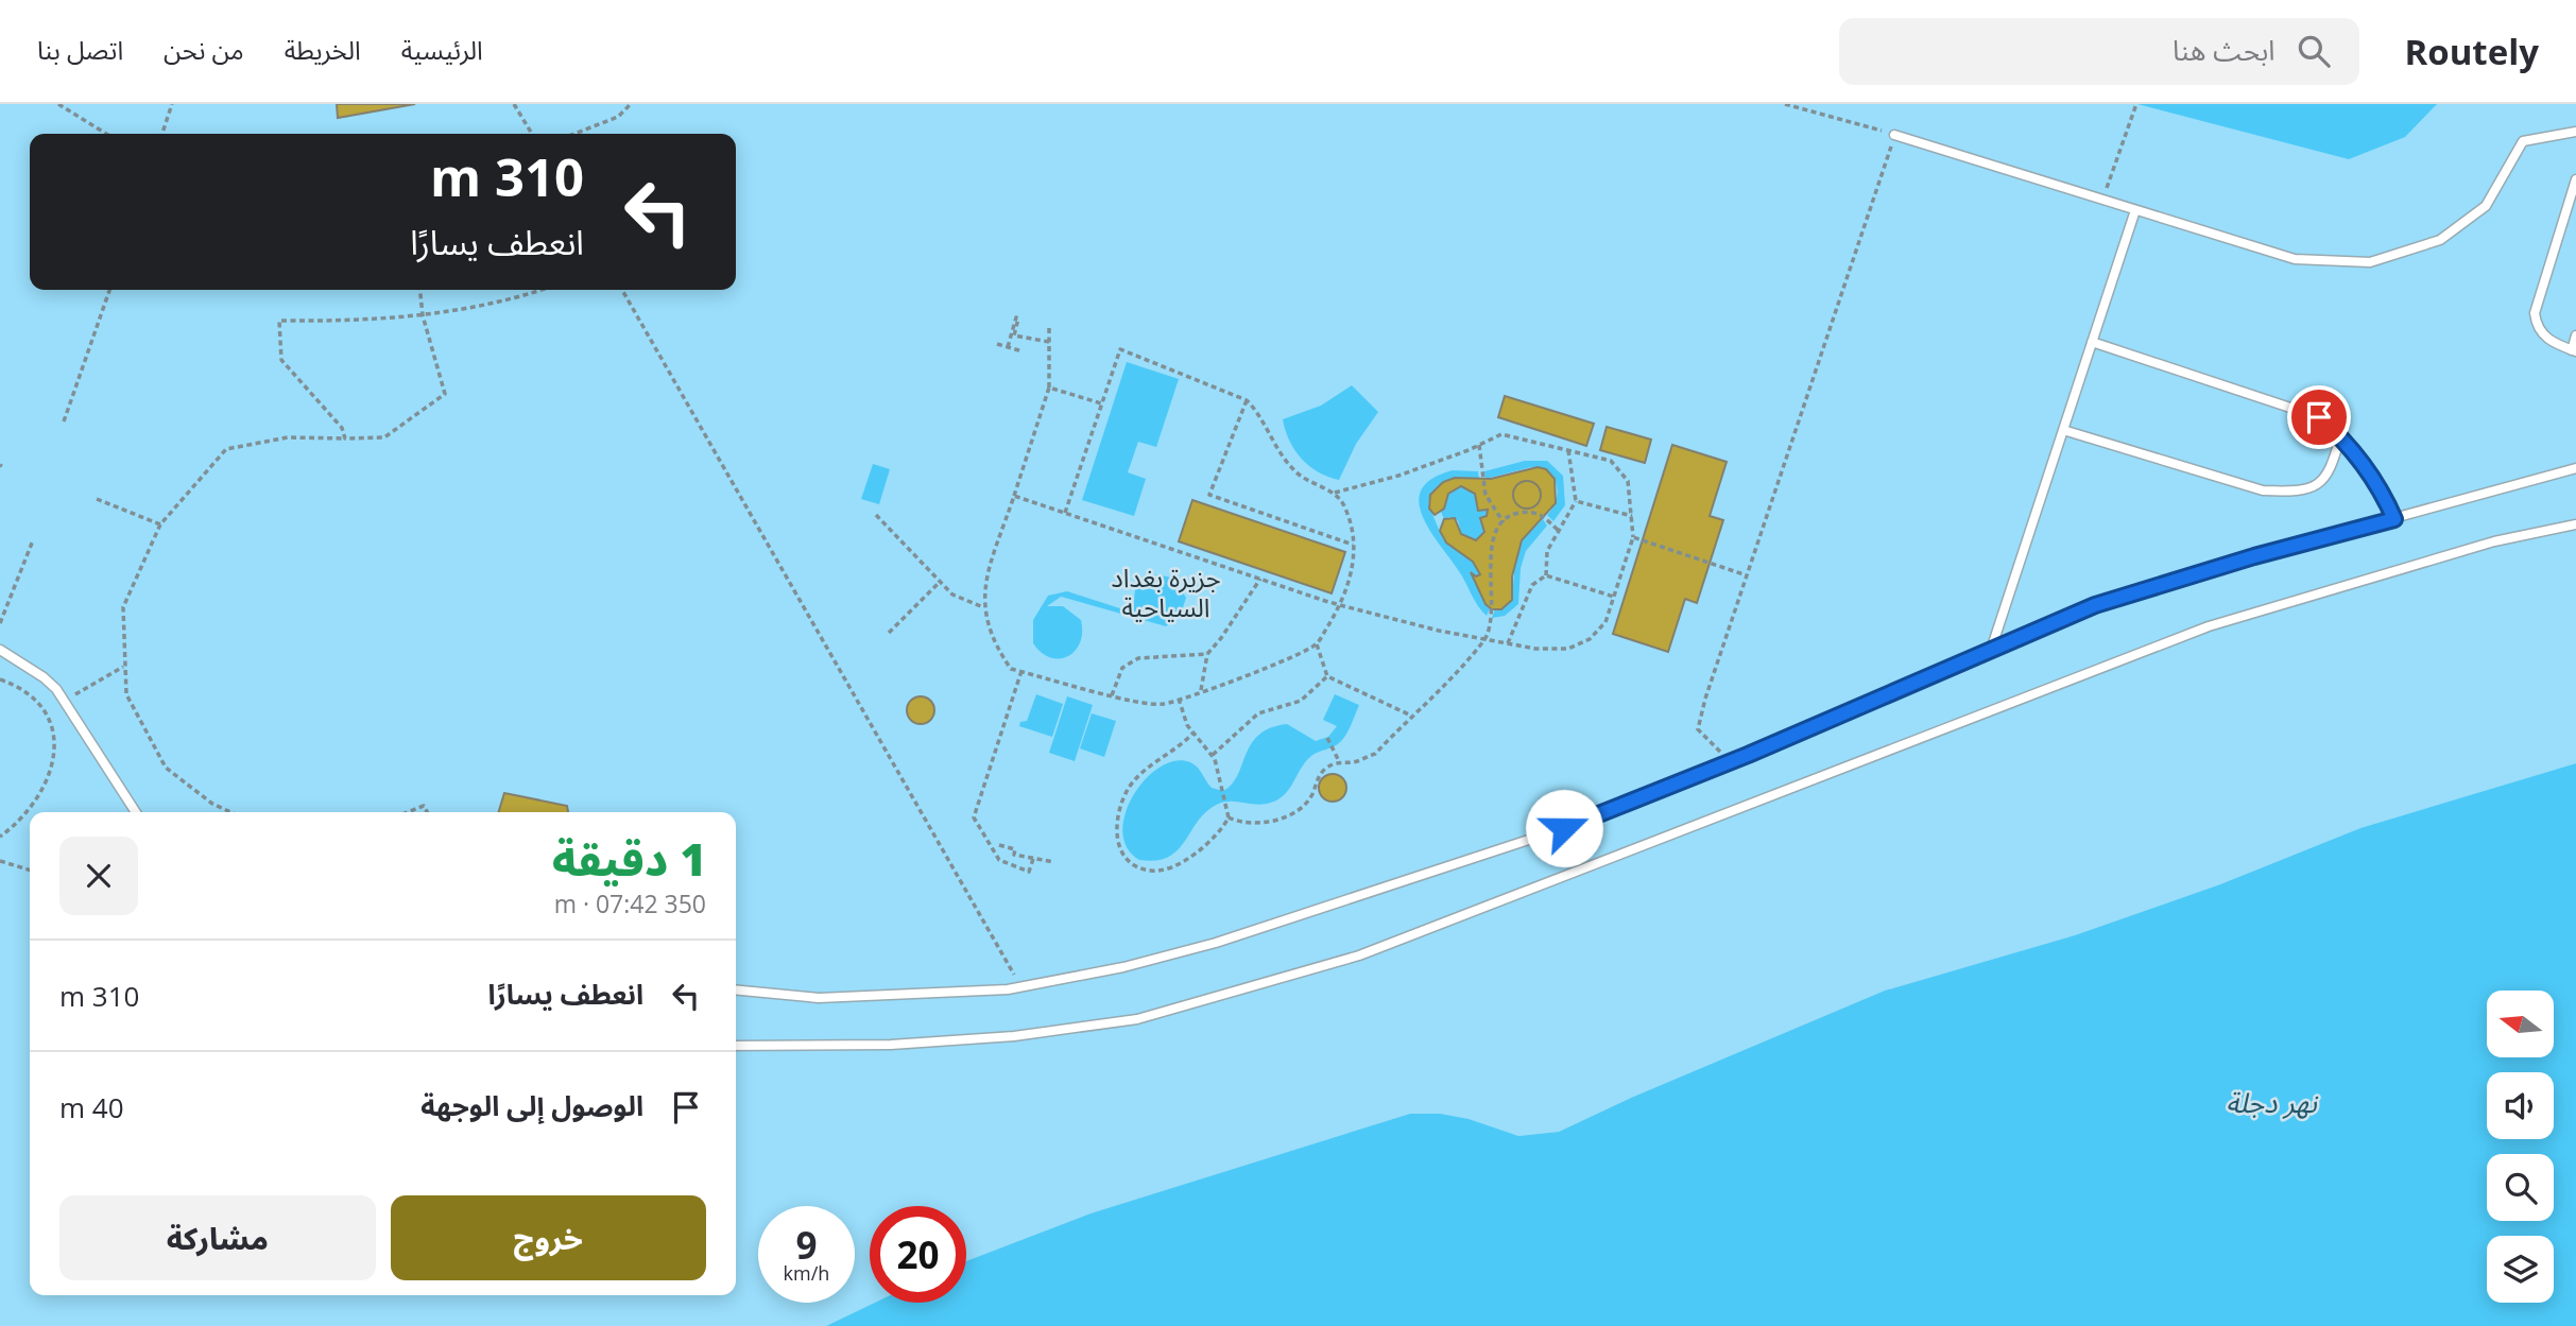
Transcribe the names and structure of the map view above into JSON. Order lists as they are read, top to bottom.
{
  "water": ["نهر دجلة"],
  "parks": ["جزيرة بغداد السياحية"],
  "north": "left",
  "page": {
    "header": "Routely",
    "search": "ابحث هنا",
    "nav": [
      "الرئيسية",
      "الخريطة",
      "من نحن",
      "اتصل بنا"
    ],
    "turn": ["310 m", "انعطف يسارًا"],
    "heading": ["1 دقيقة", "350 m · 07:42"],
    "list": [
      {
        "name": "انعطف يسارًا",
        "value": "310 m"
      },
      {
        "name": "الوصول إلى الوجهة",
        "value": "40 m"
      }
    ],
    "buttons": ["خروج", "مشاركة"],
    "speed": "9 km/h",
    "limit": "20"
  }
}
